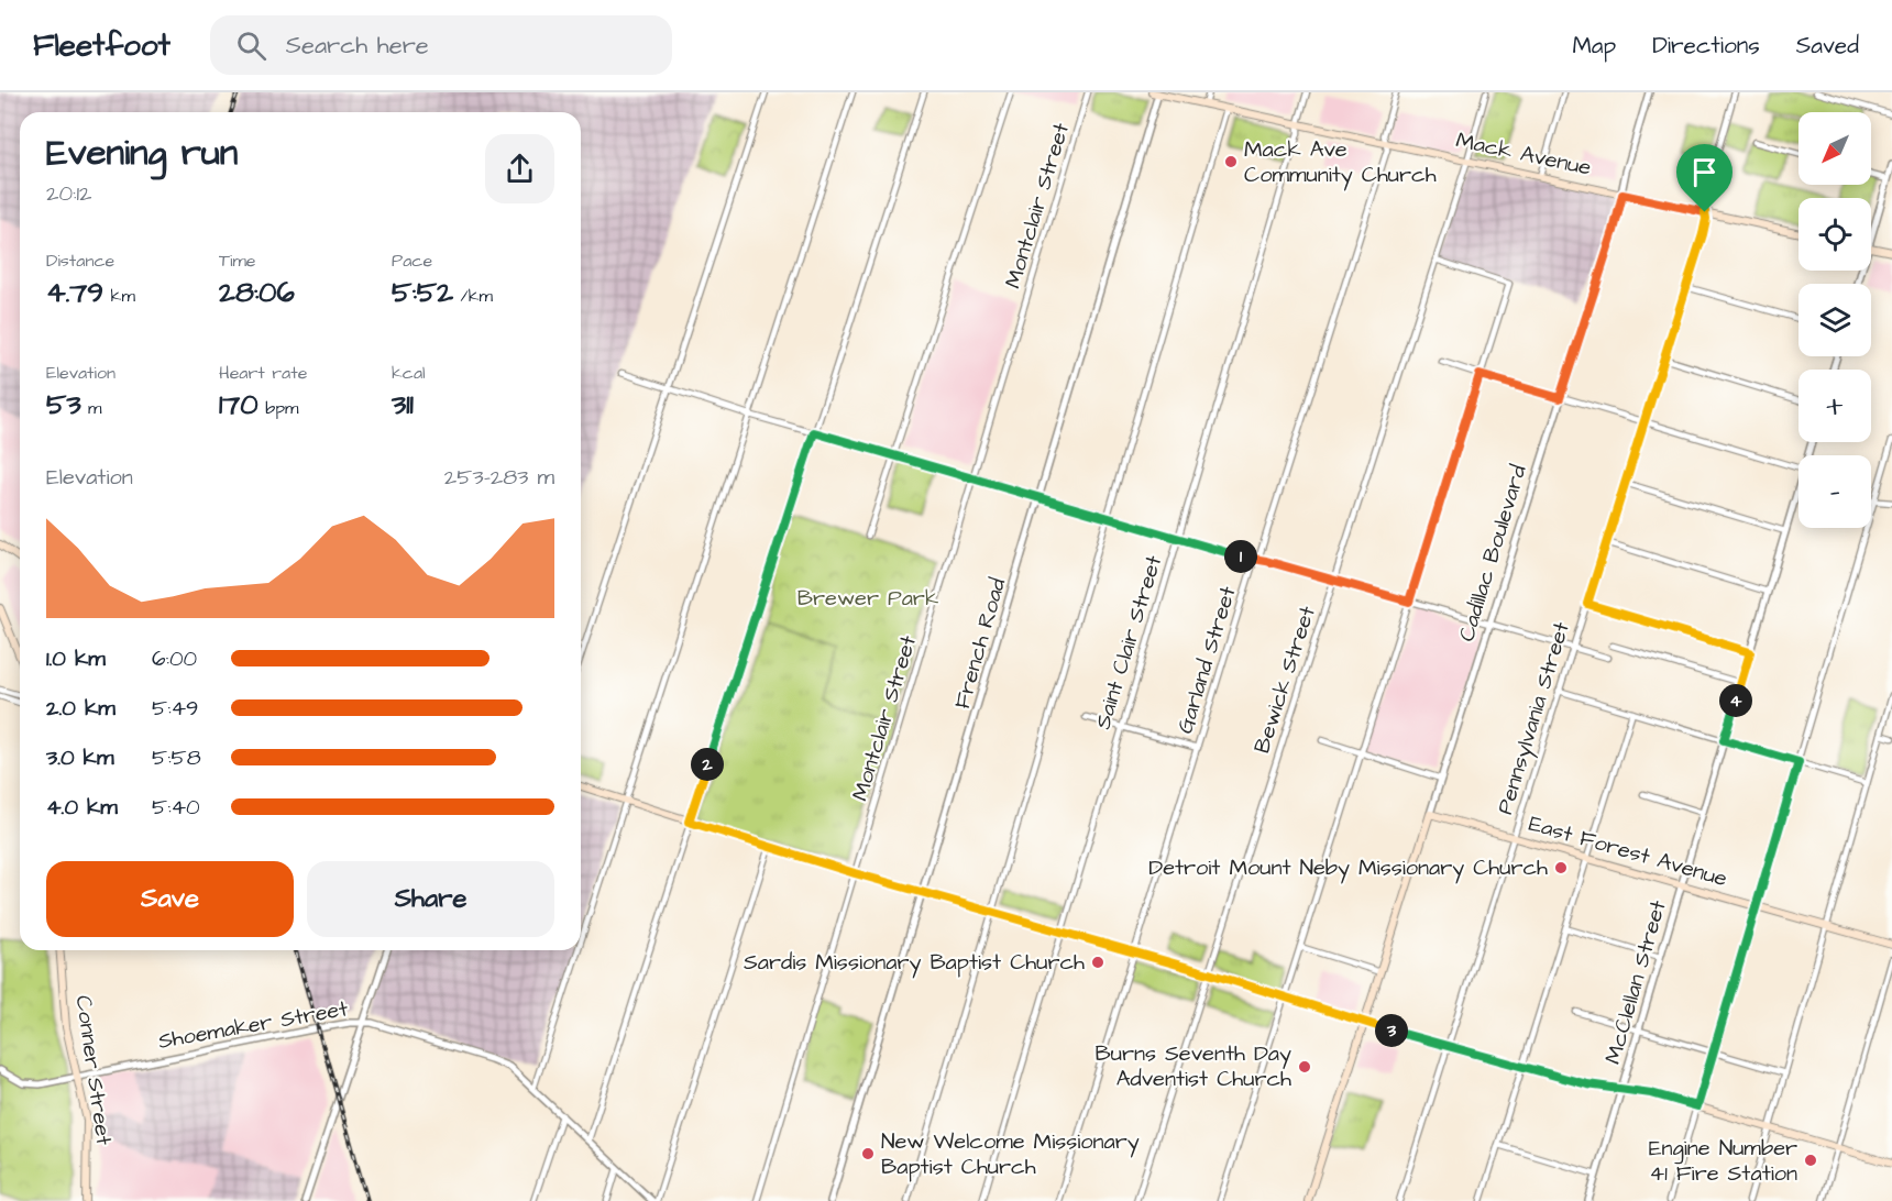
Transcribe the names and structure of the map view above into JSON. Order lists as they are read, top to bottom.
{
  "streets": {
    "main road": [
      "Mack Avenue",
      "Cadillac Boulevard",
      "East Forest Avenue",
      "Conner Street"
    ],
    "street": [
      "Montclair Street",
      "Saint Clair Street",
      "French Road",
      "Garland Street",
      "Bewick Street",
      "Pennsylvania Street",
      "McClellan Street",
      "Shoemaker Street"
    ]
  },
  "crossings": [
    ["Mack Avenue", "Cadillac Boulevard"],
    ["Mack Avenue", "Saint Clair Street"],
    ["Mack Avenue", "French Road"],
    ["Mack Avenue", "Garland Street"],
    ["Mack Avenue", "Bewick Street"],
    ["Mack Avenue", "Pennsylvania Street"],
    ["Cadillac Boulevard", "East Forest Avenue"],
    ["Pennsylvania Street", "East Forest Avenue"],
    ["East Forest Avenue", "McClellan Street"],
    ["Shoemaker Street", "Conner Street"]
  ],
  "parks": ["Brewer Park"],
  "places": [
    "Mack Ave Community Church",
    "Detroit Mount Neby Missionary Church",
    "Sardis Missionary Baptist Church",
    "Burns Seventh Day Adventist Church",
    "New Welcome Missionary Baptist Church",
    "Engine Number 41 Fire Station"
  ],
  "north": "bottom left",
  "page": {
    "header": "Fleetfoot",
    "search": "Search here",
    "nav": ["Map", "Directions", "Saved"],
    "map_buttons": ["+", "−"],
    "heading": ["Evening run", "20:12"],
    "stats": [
      ["Distance", "4.79 km"],
      ["Time", "28:06"],
      ["Pace", "5:52 /km"],
      ["Elevation", "53 m"],
      ["Heart rate", "170 bpm"],
      ["kcal", "311"]
    ],
    "chart": ["Elevation", "253–283 m"],
    "pins": [
      "1",
      "4",
      "2",
      "3"
    ],
    "list": [
      {
        "name": "1.0 km",
        "note": "6:00"
      },
      {
        "name": "2.0 km",
        "note": "5:49"
      },
      {
        "name": "3.0 km",
        "note": "5:58"
      },
      {
        "name": "4.0 km",
        "note": "5:40"
      }
    ],
    "buttons": ["Save", "Share"]
  }
}
